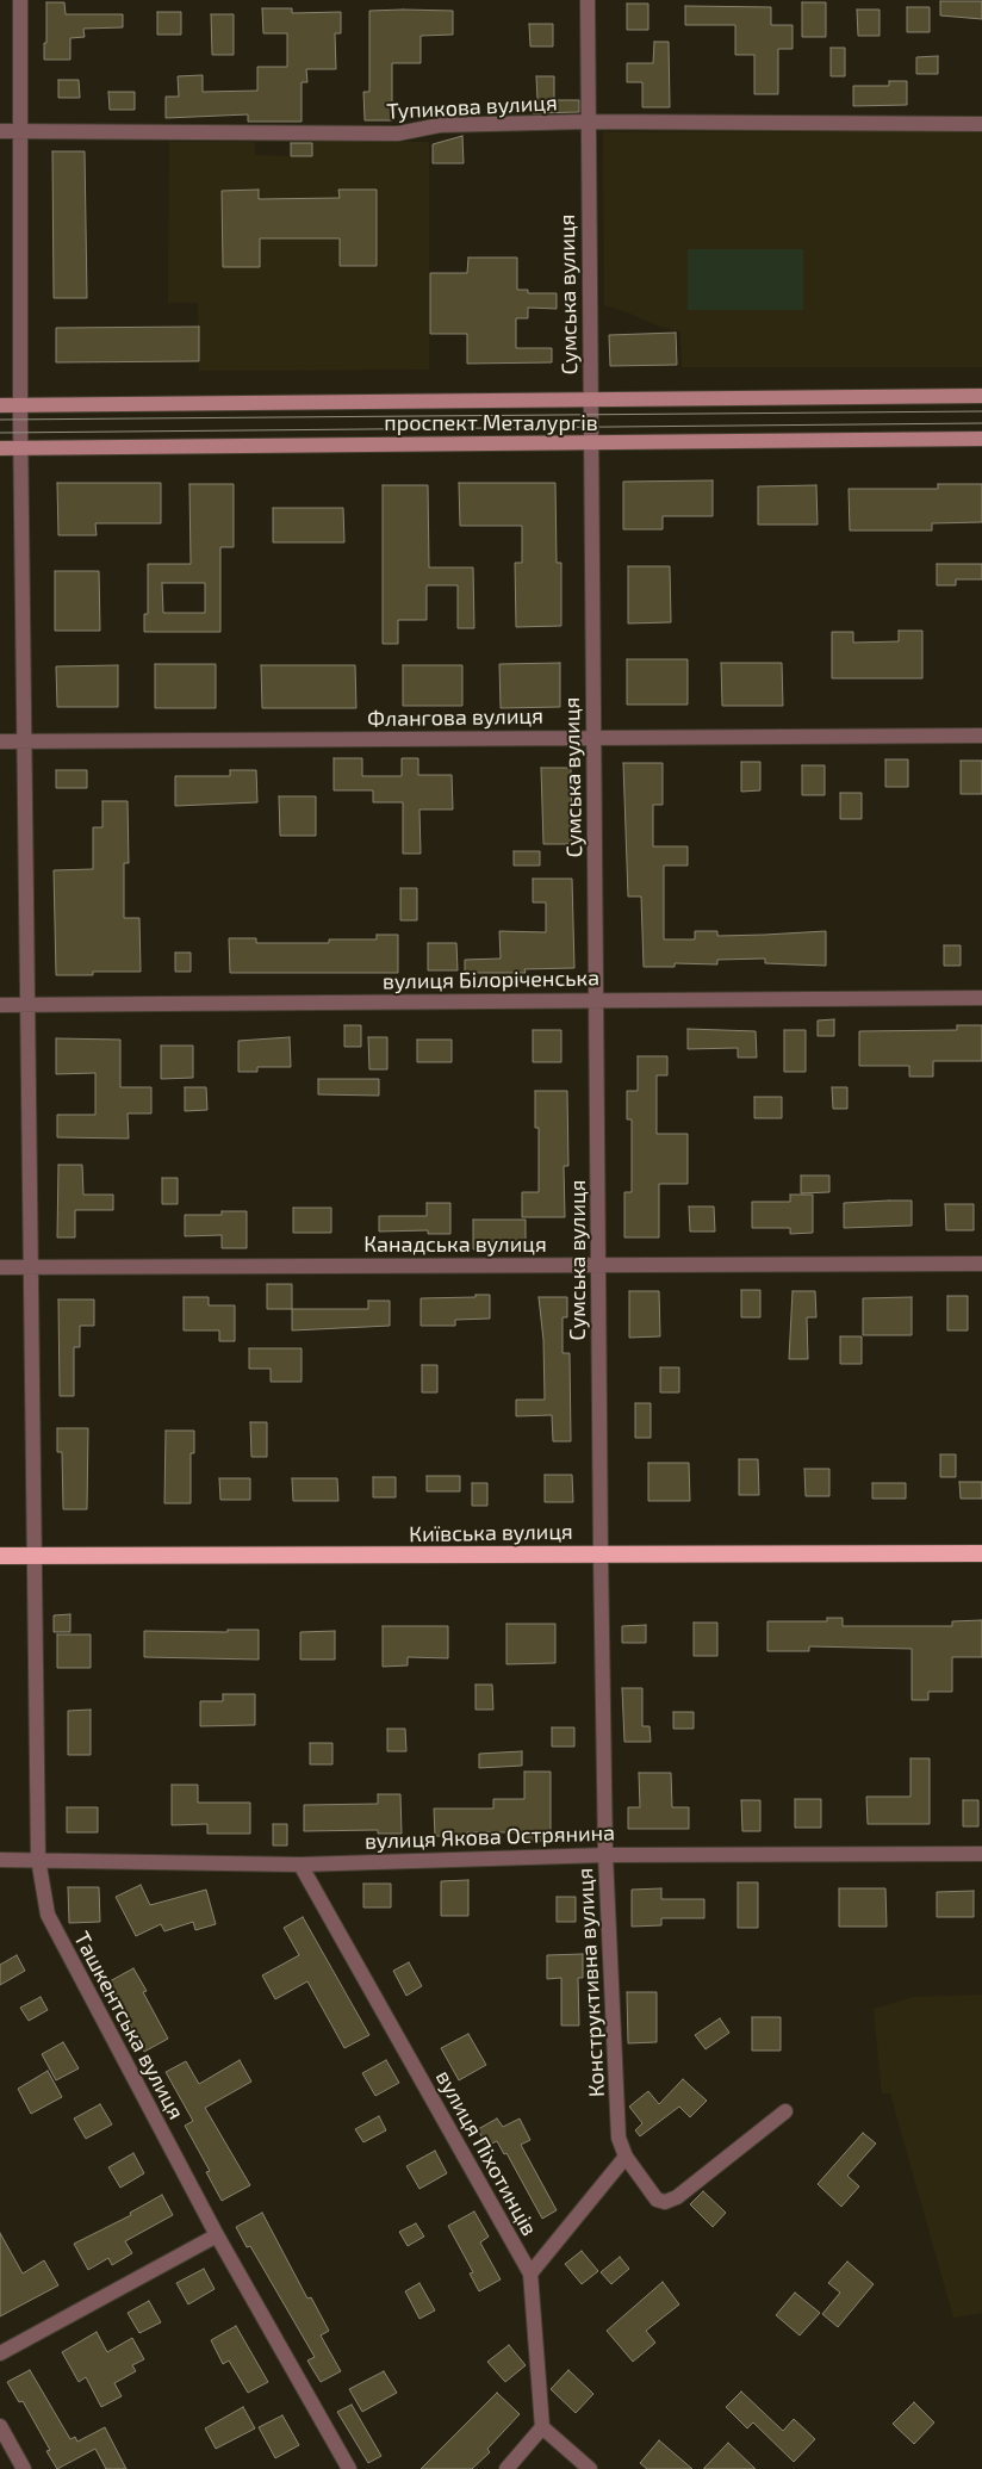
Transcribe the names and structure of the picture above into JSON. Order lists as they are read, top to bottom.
{
  "streets": {
    "highway": ["Київська вулиця"],
    "main road": ["проспект Металургів"],
    "street": [
      "Тупикова вулиця",
      "Сумська вулиця",
      "Флангова вулиця",
      "вулиця Білоріченська",
      "Канадська вулиця",
      "вулиця Якова Острянина",
      "Конструктивна вулиця",
      "Ташкентська вулиця",
      "вулиця Піхотинців"
    ]
  },
  "crossings": [
    ["Тупикова вулиця", "Сумська вулиця"],
    ["Тупикова вулиця", "Ташкентська вулиця"],
    ["Сумська вулиця", "проспект Металургів"],
    ["Сумська вулиця", "Флангова вулиця"],
    ["Сумська вулиця", "вулиця Білоріченська"],
    ["Сумська вулиця", "Канадська вулиця"],
    ["Сумська вулиця", "Київська вулиця"],
    ["Сумська вулиця", "Конструктивна вулиця"],
    ["проспект Металургів", "Ташкентська вулиця"],
    ["Флангова вулиця", "Ташкентська вулиця"],
    ["вулиця Білоріченська", "Ташкентська вулиця"],
    ["Канадська вулиця", "Ташкентська вулиця"],
    ["Київська вулиця", "Конструктивна вулиця"],
    ["Київська вулиця", "Ташкентська вулиця"],
    ["вулиця Якова Острянина", "Конструктивна вулиця"],
    ["вулиця Якова Острянина", "Ташкентська вулиця"],
    ["вулиця Якова Острянина", "вулиця Піхотинців"]
  ]
}
